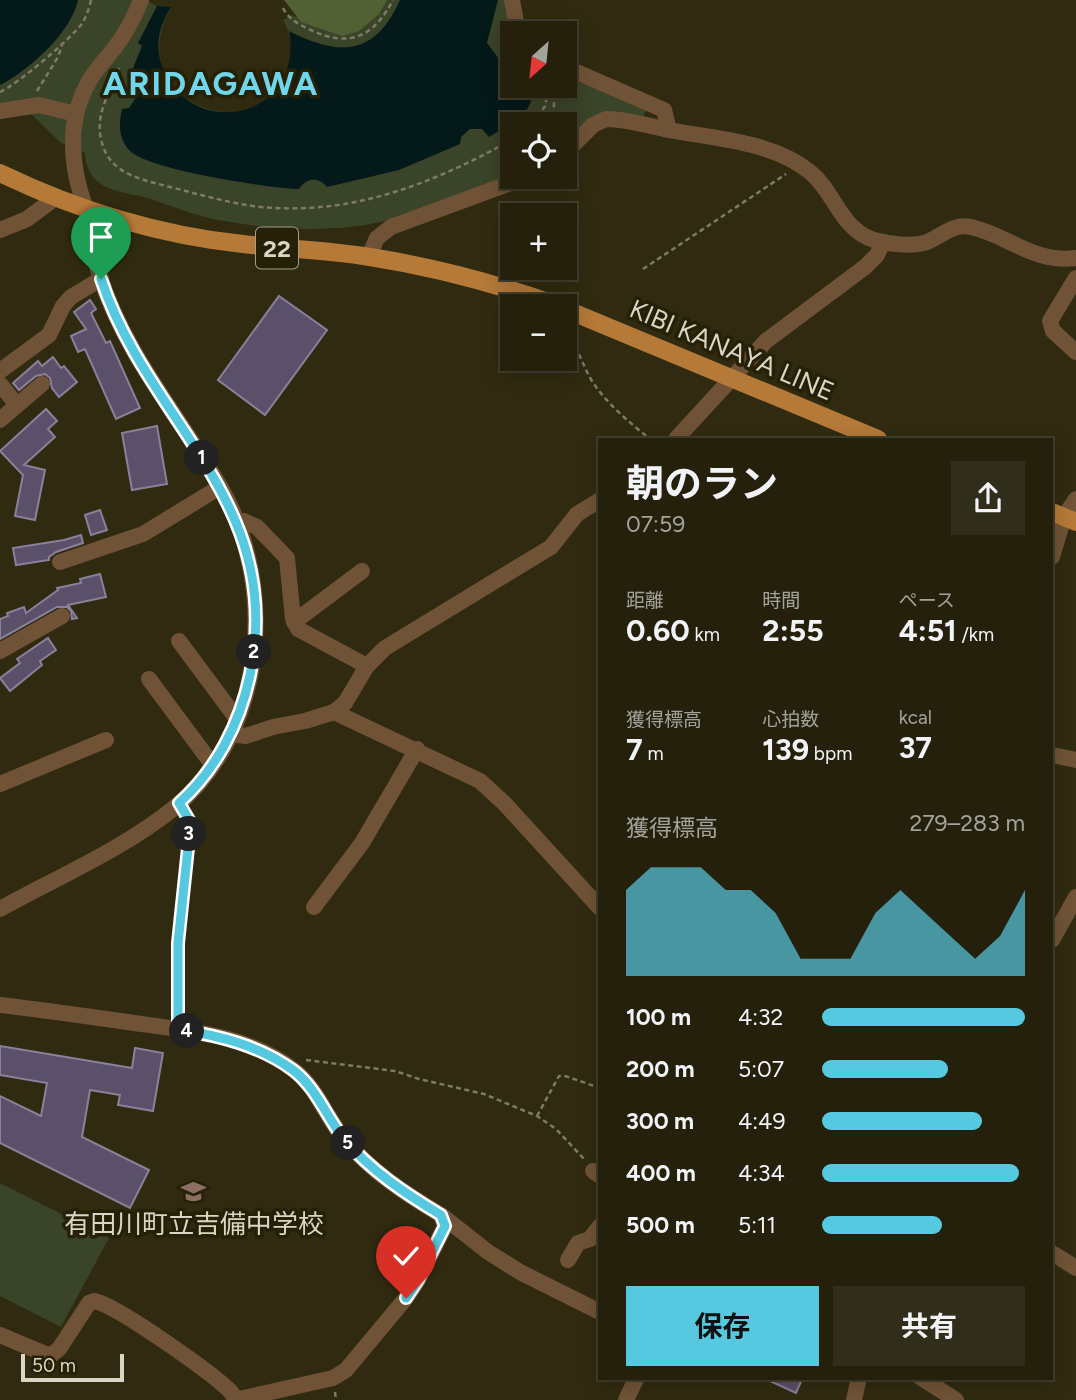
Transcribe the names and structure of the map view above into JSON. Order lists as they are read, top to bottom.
{
  "streets": {
    "main road": ["22", "KIBI KANAYA LINE"]
  },
  "districts": ["ARIDAGAWA"],
  "places": {
    "school or university": ["有田川町立吉備中学校"]
  },
  "scale_bar": "50 m",
  "north": "bottom left",
  "page": {
    "map_buttons": ["+", "−"],
    "heading": ["朝のラン", "07:59"],
    "pins": [
      "1",
      "2",
      "3",
      "4",
      "5"
    ],
    "stats": [
      ["距離", "0.60 km"],
      ["時間", "2:55"],
      ["ペース", "4:51 /km"],
      ["獲得標高", "7 m"],
      ["心拍数", "139 bpm"],
      ["kcal", "37"]
    ],
    "chart": ["獲得標高", "279–283 m"],
    "list": [
      {
        "name": "100 m",
        "note": "4:32"
      },
      {
        "name": "200 m",
        "note": "5:07"
      },
      {
        "name": "300 m",
        "note": "4:49"
      },
      {
        "name": "400 m",
        "note": "4:34"
      },
      {
        "name": "500 m",
        "note": "5:11"
      }
    ],
    "buttons": ["保存", "共有"],
    "scale": "50 m"
  }
}
